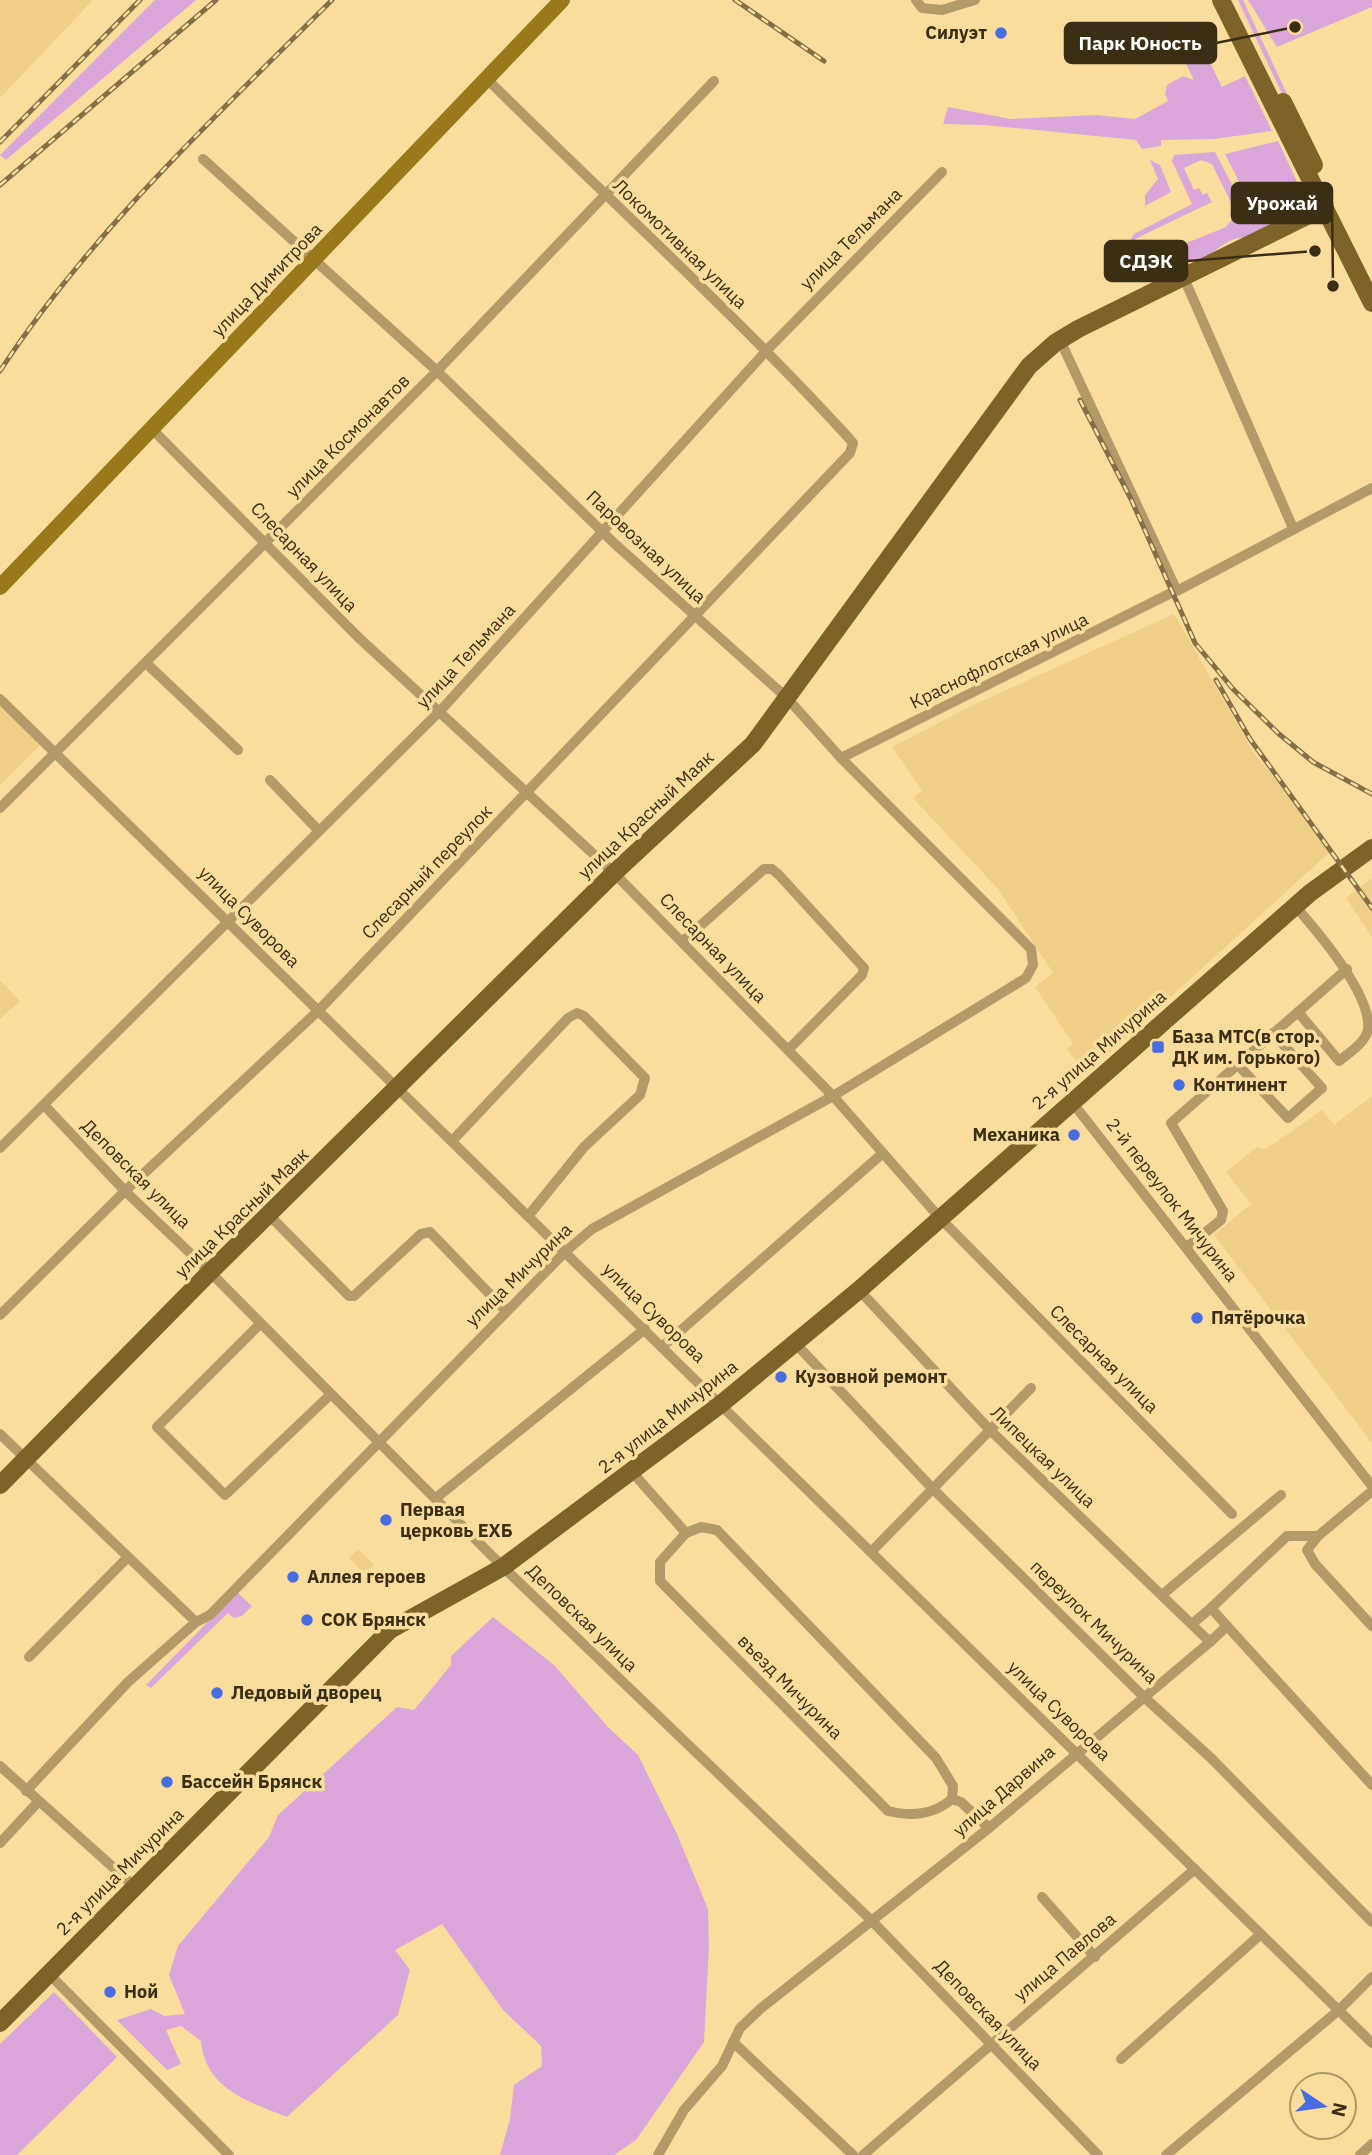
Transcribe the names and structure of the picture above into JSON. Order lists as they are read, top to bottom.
{
  "streets": {
    "main road": ["улица Красный Маяк", "2-я улица Мичурина"],
    "street": [
      "улица Тельмана",
      "Локомотивная улица",
      "улица Димитрова",
      "улица Космонавтов",
      "Паровозная улица",
      "Слесарная улица",
      "Краснофлотская улица",
      "Слесарный переулок",
      "улица Суворова",
      "Деповская улица",
      "2-й переулок Мичурина",
      "улица Мичурина",
      "Липецкая улица",
      "переулок Мичурина",
      "въезд Мичурина",
      "улица Дарвина",
      "улица Павлова"
    ]
  },
  "crossings": [
    ["улица Тельмана", "Локомотивная улица"],
    ["улица Тельмана", "Паровозная улица"],
    ["улица Тельмана", "Слесарная улица"],
    ["улица Тельмана", "улица Суворова"],
    ["улица Тельмана", "Деповская улица"],
    ["Локомотивная улица", "улица Димитрова"],
    ["Локомотивная улица", "улица Космонавтов"],
    ["Локомотивная улица", "Слесарный переулок"],
    ["улица Димитрова", "Паровозная улица"],
    ["улица Димитрова", "Слесарная улица"],
    ["улица Космонавтов", "Паровозная улица"],
    ["улица Космонавтов", "Слесарная улица"],
    ["улица Космонавтов", "улица Суворова"],
    ["Паровозная улица", "Краснофлотская улица"],
    ["Паровозная улица", "улица Красный Маяк"],
    ["Паровозная улица", "Слесарный переулок"],
    ["Паровозная улица", "улица Мичурина"],
    ["Слесарная улица", "улица Красный Маяк"],
    ["Слесарная улица", "Слесарный переулок"],
    ["Слесарная улица", "2-я улица Мичурина"],
    ["Слесарная улица", "улица Мичурина"],
    ["улица Красный Маяк", "улица Суворова"],
    ["улица Красный Маяк", "Деповская улица"],
    ["Слесарный переулок", "улица Суворова"],
    ["Слесарный переулок", "Деповская улица"],
    ["улица Суворова", "2-я улица Мичурина"],
    ["улица Суворова", "улица Мичурина"],
    ["улица Суворова", "улица Дарвина"],
    ["улица Суворова", "улица Павлова"],
    ["2-я улица Мичурина", "Деповская улица"],
    ["2-я улица Мичурина", "2-й переулок Мичурина"],
    ["2-я улица Мичурина", "Липецкая улица"],
    ["2-я улица Мичурина", "переулок Мичурина"],
    ["Деповская улица", "улица Мичурина"],
    ["Деповская улица", "улица Дарвина"],
    ["Деповская улица", "улица Павлова"],
    ["Липецкая улица", "улица Дарвина"],
    ["переулок Мичурина", "улица Дарвина"]
  ],
  "places": {
    "other": [
      "Парк Юность",
      "Силуэт",
      "СДЭК",
      "Урожай",
      "Континент",
      "Механика",
      "Пятёрочка",
      "Кузовной ремонт",
      "Первая церковь ЕХБ",
      "Аллея героев",
      "СОК Брянск",
      "Ледовый дворец",
      "Бассейн Брянск",
      "Ной"
    ],
    "transit": ["База МТС(в стор. ДК им. Горького)"]
  },
  "north": "right"
}
